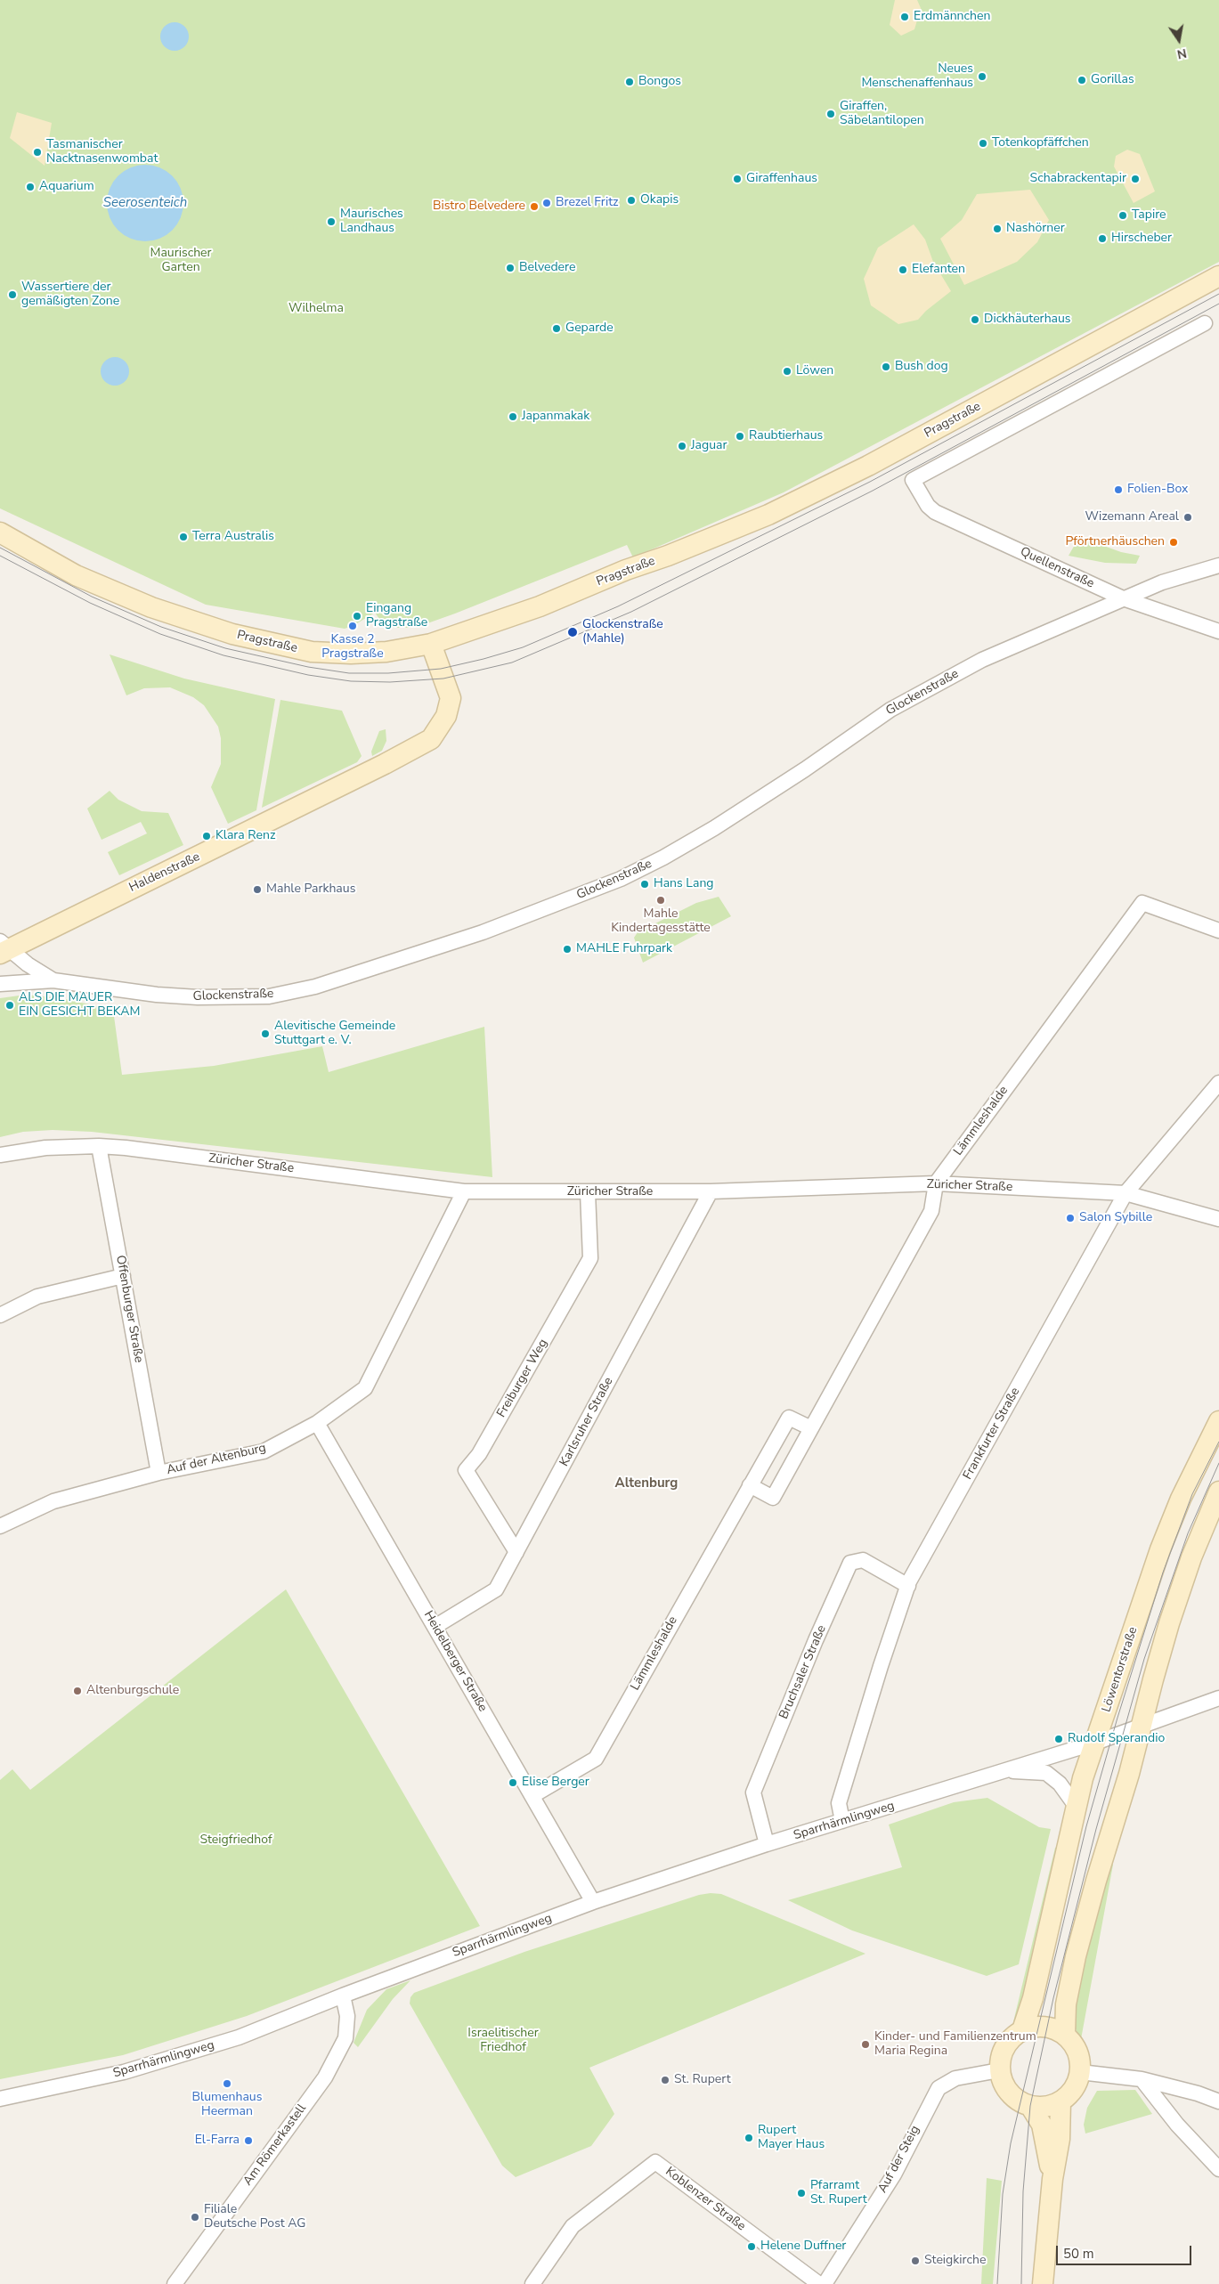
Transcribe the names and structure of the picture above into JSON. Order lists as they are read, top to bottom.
{
  "streets": {
    "main road": ["Pragstraße", "Haldenstraße", "Löwentorstraße"],
    "street": [
      "Quellenstraße",
      "Glockenstraße",
      "Lämmleshalde",
      "Züricher Straße",
      "Offenburger Straße",
      "Freiburger Weg",
      "Karlsruher Straße",
      "Frankfurter Straße",
      "Auf der Altenburg",
      "Heidelberger Straße",
      "Bruchsaler Straße",
      "Sparrhärmlingweg",
      "Am Römerkastell",
      "Auf der Steig",
      "Koblenzer Straße"
    ]
  },
  "crossings": [
    ["Pragstraße", "Haldenstraße"],
    ["Quellenstraße", "Glockenstraße"],
    ["Glockenstraße", "Haldenstraße"],
    ["Lämmleshalde", "Züricher Straße"],
    ["Lämmleshalde", "Heidelberger Straße"],
    ["Züricher Straße", "Offenburger Straße"],
    ["Züricher Straße", "Freiburger Weg"],
    ["Züricher Straße", "Karlsruher Straße"],
    ["Züricher Straße", "Frankfurter Straße"],
    ["Züricher Straße", "Auf der Altenburg"],
    ["Offenburger Straße", "Auf der Altenburg"],
    ["Freiburger Weg", "Karlsruher Straße"],
    ["Karlsruher Straße", "Heidelberger Straße"],
    ["Frankfurter Straße", "Bruchsaler Straße"],
    ["Frankfurter Straße", "Sparrhärmlingweg"],
    ["Auf der Altenburg", "Heidelberger Straße"],
    ["Heidelberger Straße", "Sparrhärmlingweg"],
    ["Löwentorstraße", "Sparrhärmlingweg"],
    ["Löwentorstraße", "Auf der Steig"],
    ["Bruchsaler Straße", "Sparrhärmlingweg"],
    ["Sparrhärmlingweg", "Am Römerkastell"]
  ],
  "districts": ["Altenburg"],
  "water": ["Seerosenteich"],
  "parks": [
    "Maurischer Garten",
    "Wilhelma",
    "Steigfriedhof",
    "Israelitischer Friedhof"
  ],
  "places": [
    "Erdmännchen",
    "Neues Menschenaffenhaus",
    "Gorillas",
    "Bongos",
    "Giraffen, Säbelantilopen",
    "Totenkopfäffchen",
    "Tasmanischer Nacktnasenwombat",
    "Giraffenhaus",
    "Schabrackentapir",
    "Aquarium",
    "Okapis",
    "Brezel Fritz",
    "Bistro Belvedere",
    "Tapire",
    "Maurisches Landhaus",
    "Nashörner",
    "Hirscheber",
    "Belvedere",
    "Elefanten",
    "Wassertiere der gemäßigten Zone",
    "Dickhäuterhaus",
    "Geparde",
    "Bush dog",
    "Löwen",
    "Japanmakak",
    "Raubtierhaus",
    "Jaguar",
    "Folien-Box",
    "Wizemann Areal",
    "Terra Australis",
    "Pförtnerhäuschen",
    "Eingang Pragstraße",
    "Kasse 2 Pragstraße",
    "Glockenstraße (Mahle)",
    "Klara Renz",
    "Hans Lang",
    "Mahle Parkhaus",
    "Mahle Kindertagesstätte",
    "MAHLE Fuhrpark",
    "ALS DIE MAUER EIN GESICHT BEKAM",
    "Alevitische Gemeinde Stuttgart e. V.",
    "Salon Sybille",
    "Altenburgschule",
    "Rudolf Sperandio",
    "Elise Berger",
    "Kinder- und Familienzentrum Maria Regina",
    "St. Rupert",
    "Blumenhaus Heerman",
    "Rupert Mayer Haus",
    "El-Farra",
    "Pfarramt St. Rupert",
    "Filiale Deutsche Post AG",
    "Helene Duffner",
    "Steigkirche"
  ],
  "scale_bar": "50 m",
  "north": "bottom"
}
